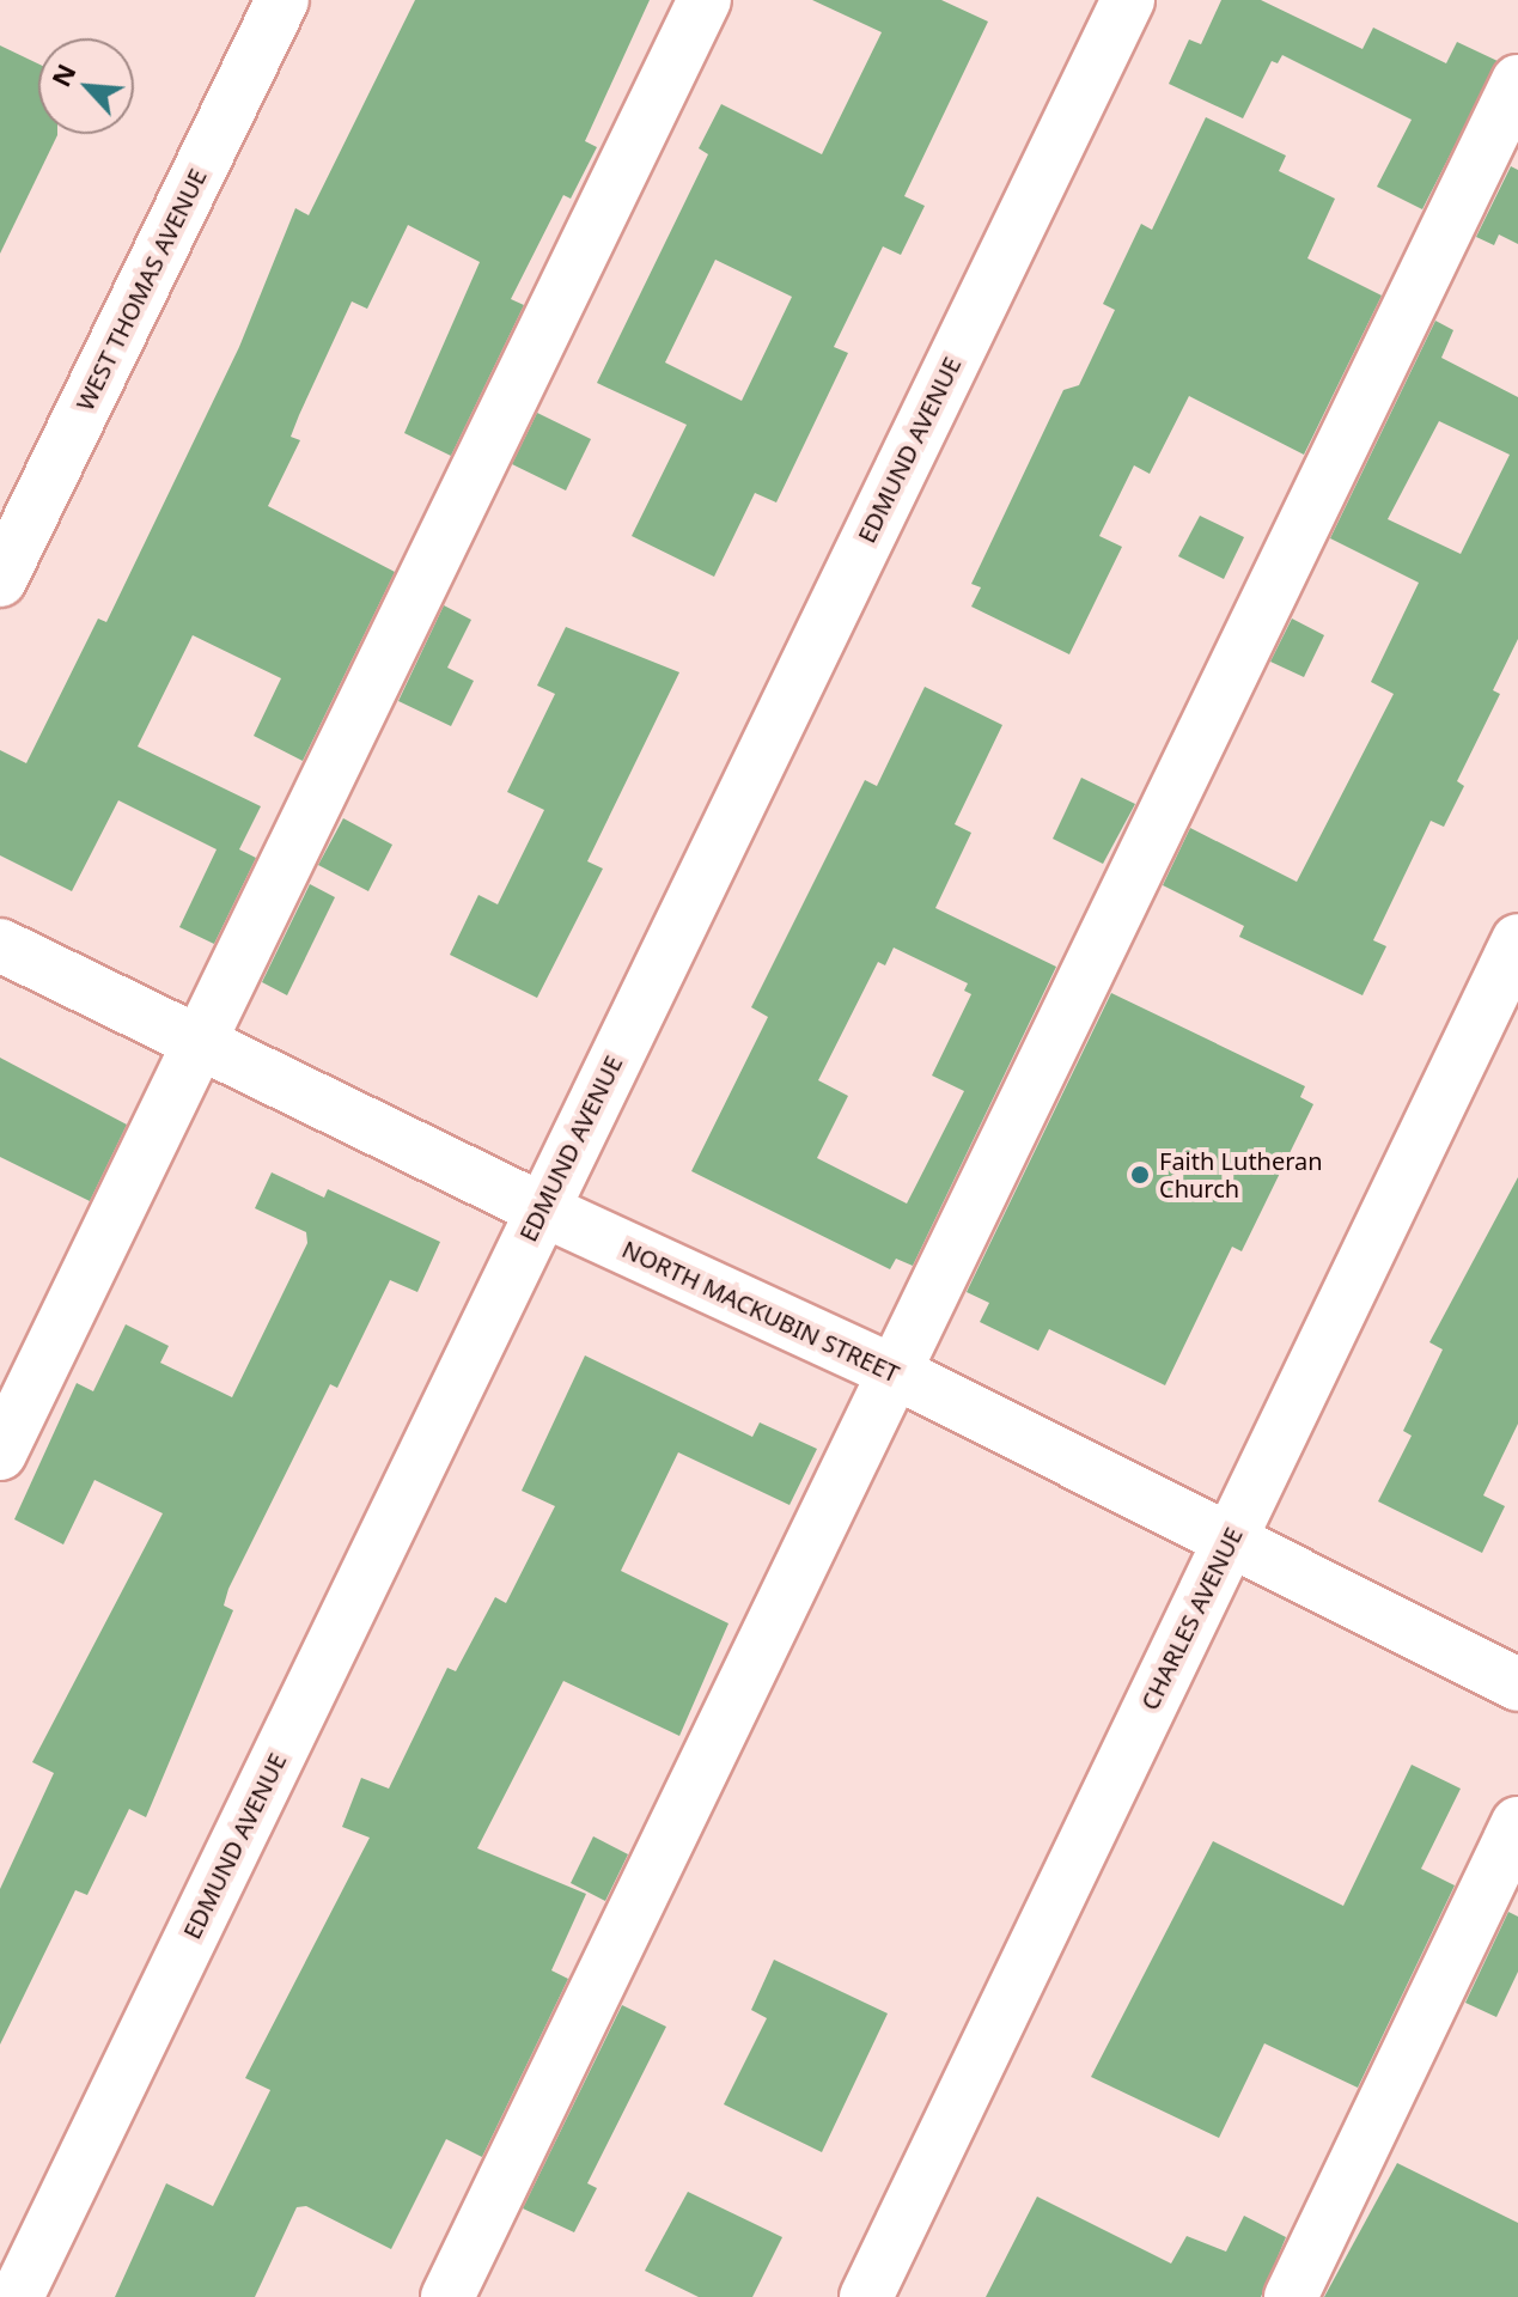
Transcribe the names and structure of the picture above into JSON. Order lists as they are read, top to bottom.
{
  "streets": {
    "street": [
      "WEST THOMAS AVENUE",
      "EDMUND AVENUE",
      "NORTH MACKUBIN STREET",
      "CHARLES AVENUE"
    ]
  },
  "crossings": [
    ["EDMUND AVENUE", "NORTH MACKUBIN STREET"],
    ["NORTH MACKUBIN STREET", "CHARLES AVENUE"]
  ],
  "places": ["Faith Lutheran Church"],
  "north": "top left"
}
